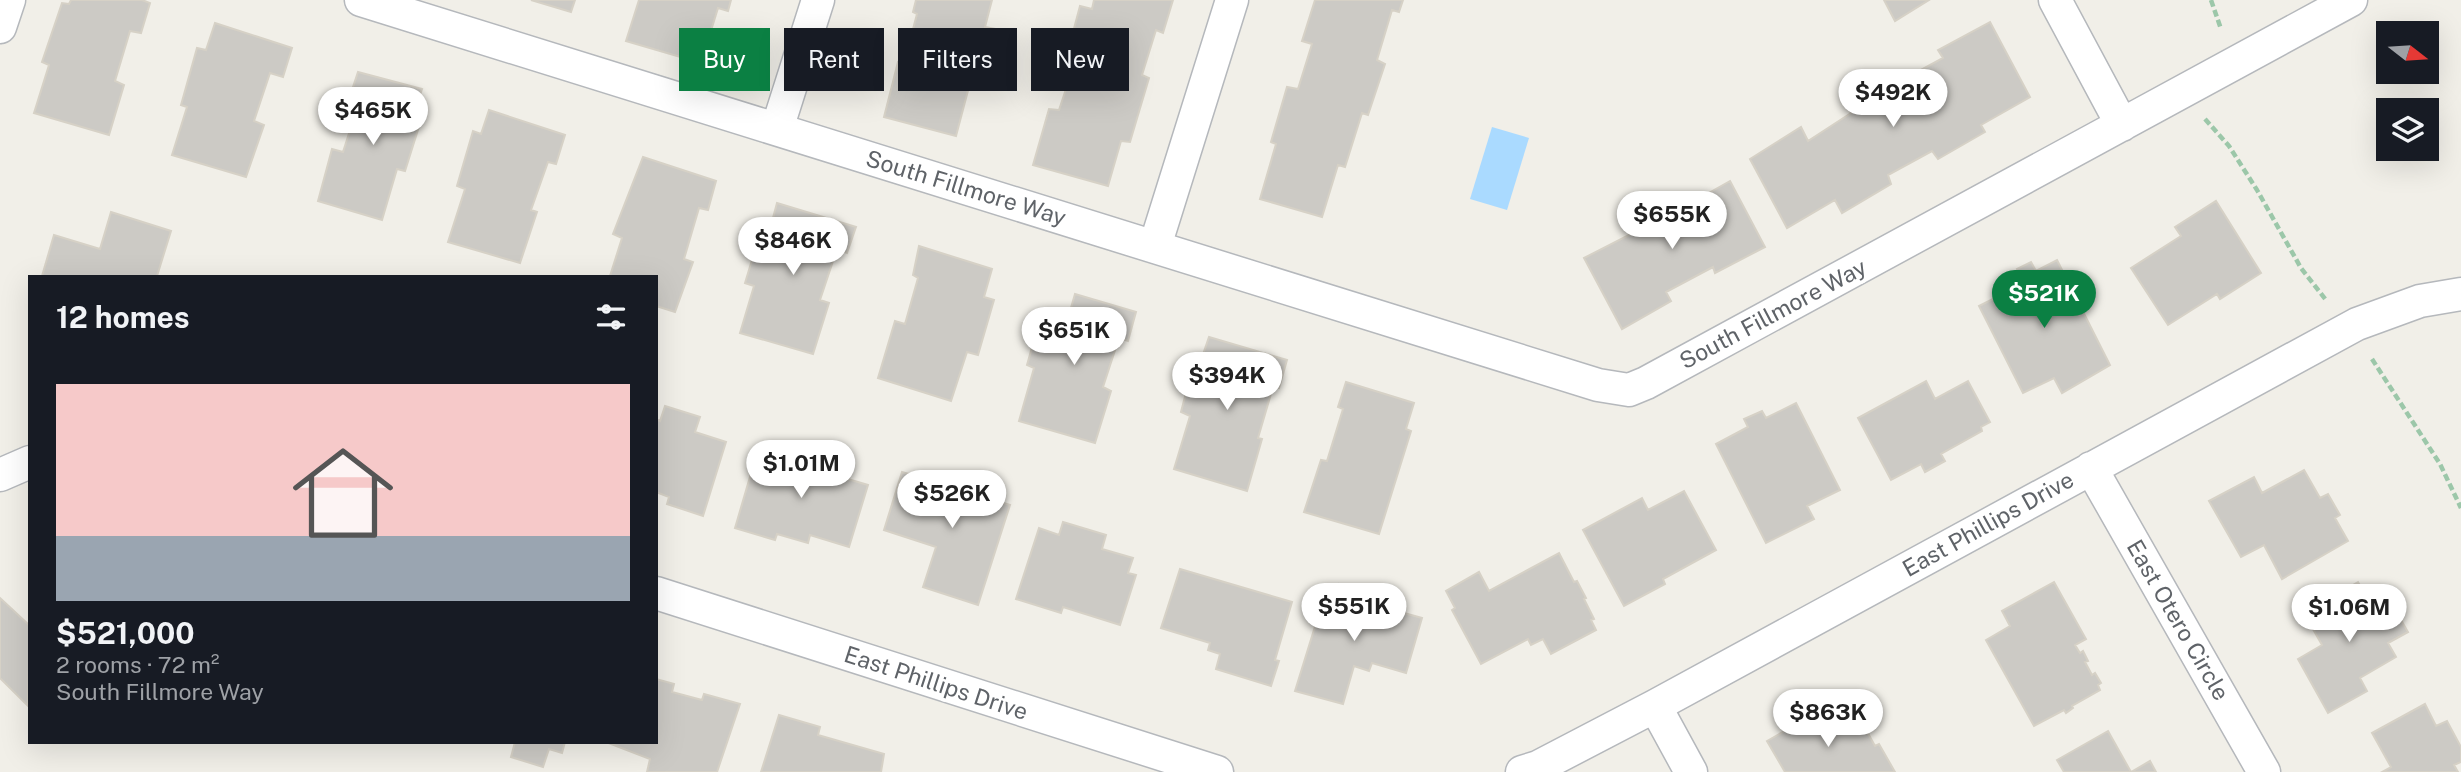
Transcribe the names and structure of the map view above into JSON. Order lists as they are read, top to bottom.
{
  "streets": {
    "street": ["South Fillmore Way", "East Phillips Drive", "East Otero Circle"]
  },
  "crossings": [
    ["East Phillips Drive", "East Otero Circle"]
  ],
  "north": "right",
  "page": {
    "chip": [
      "Buy",
      "Rent",
      "Filters",
      "New"
    ],
    "price": [
      "$492K",
      "$465K",
      "$655K",
      "$846K",
      "$521K",
      "$651K",
      "$394K",
      "$1.01M",
      "$526K",
      "$551K",
      "$1.06M",
      "$863K"
    ],
    "heading": "12 homes",
    "list": [
      {
        "name": "$521,000",
        "note": "2 rooms · 72 m² · South Fillmore Way"
      }
    ]
  }
}
